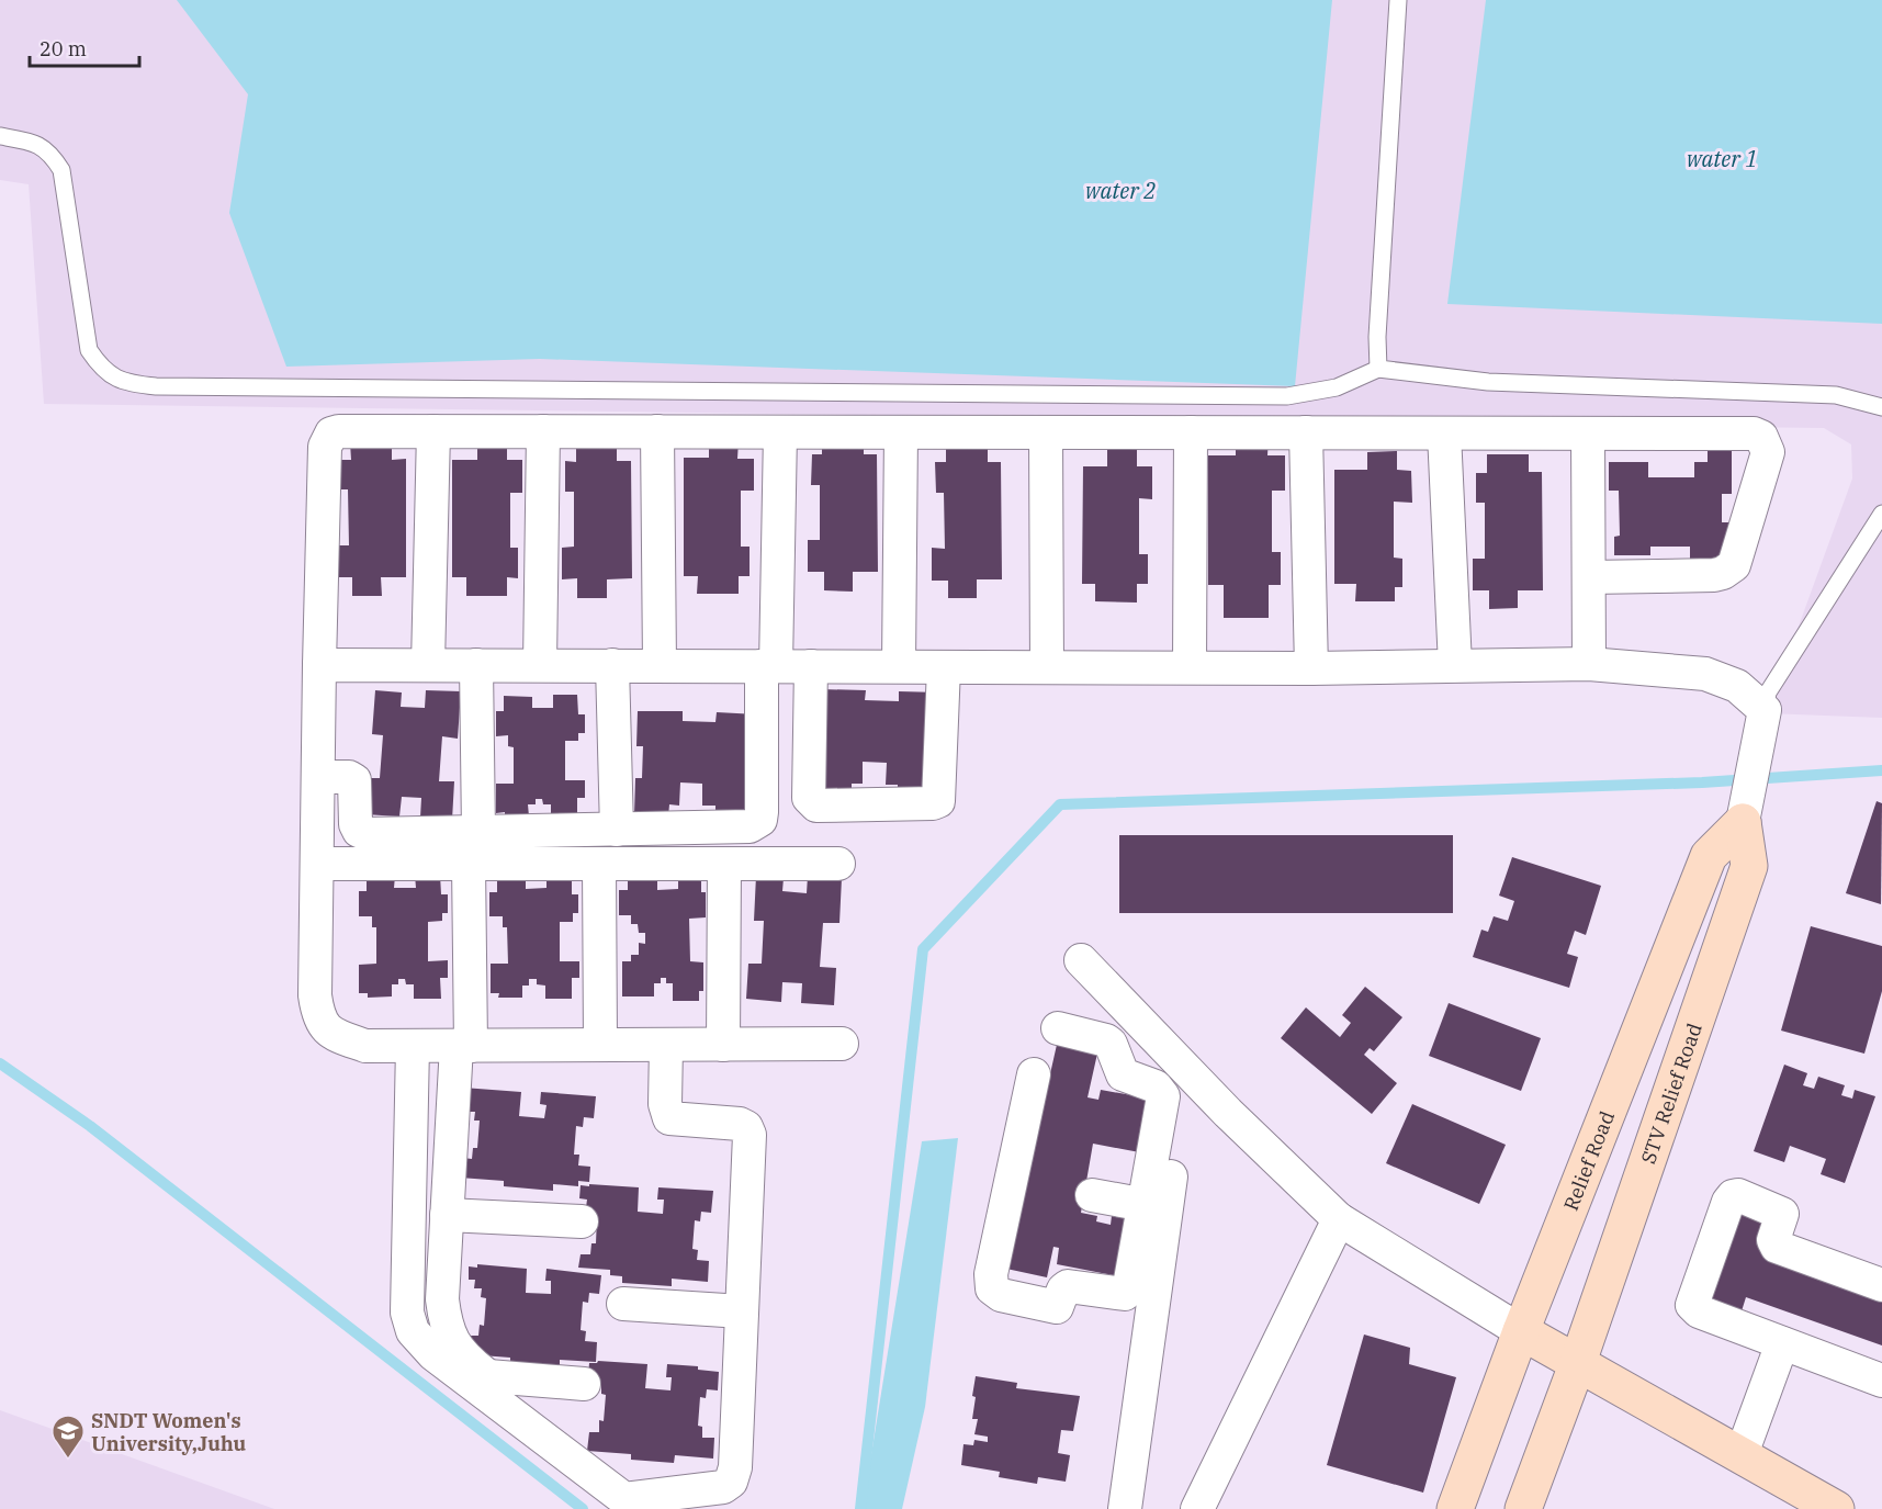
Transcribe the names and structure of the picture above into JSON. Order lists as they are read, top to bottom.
{
  "streets": {
    "street": ["STV Relief Road", "Relief Road"]
  },
  "crossings": [
    ["STV Relief Road", "Relief Road"]
  ],
  "water": ["water 1", "water 2"],
  "places": {
    "school or university": ["SNDT Women's University,Juhu"]
  },
  "scale_bar": "20 m"
}
